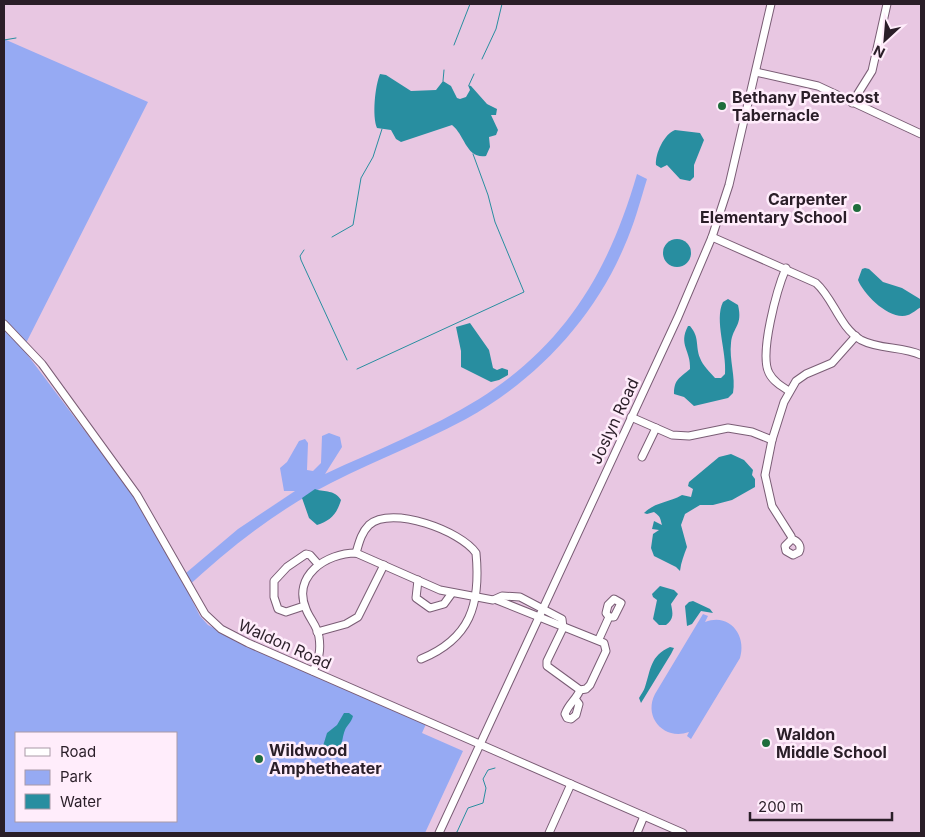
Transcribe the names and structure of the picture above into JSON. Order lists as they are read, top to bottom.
{
  "streets": {
    "street": ["Joslyn Road", "Waldon Road"]
  },
  "crossings": [
    ["Joslyn Road", "Waldon Road"]
  ],
  "places": [
    "Bethany Pentecost Tabernacle",
    "Carpenter Elementary School",
    "Waldon Middle School",
    "Wildwood Amphetheater"
  ],
  "legend": ["Road", "Park", "Water"],
  "scale_bar": "200 m",
  "north": "bottom left"
}
